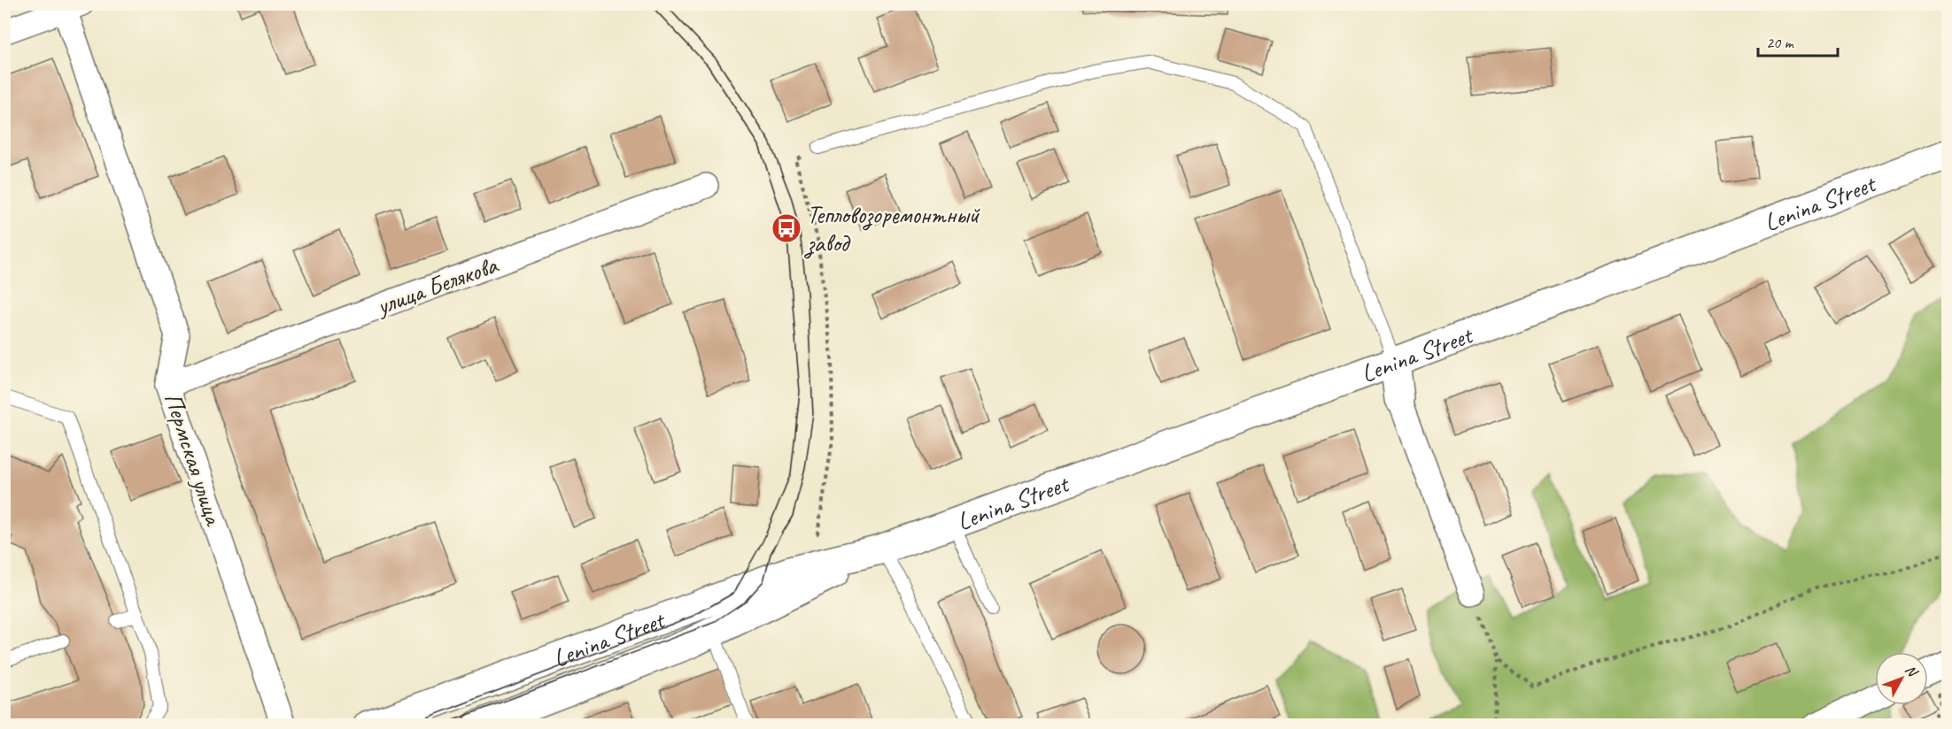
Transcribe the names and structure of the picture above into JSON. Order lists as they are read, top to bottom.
{
  "streets": {
    "street": ["Lenina Street", "улица Белякова", "Пермская улица"]
  },
  "crossings": [
    ["улица Белякова", "Пермская улица"]
  ],
  "places": {
    "bus stop": ["Тепловозоремонтный завод"]
  },
  "scale_bar": "20 m",
  "north": "top right"
}
